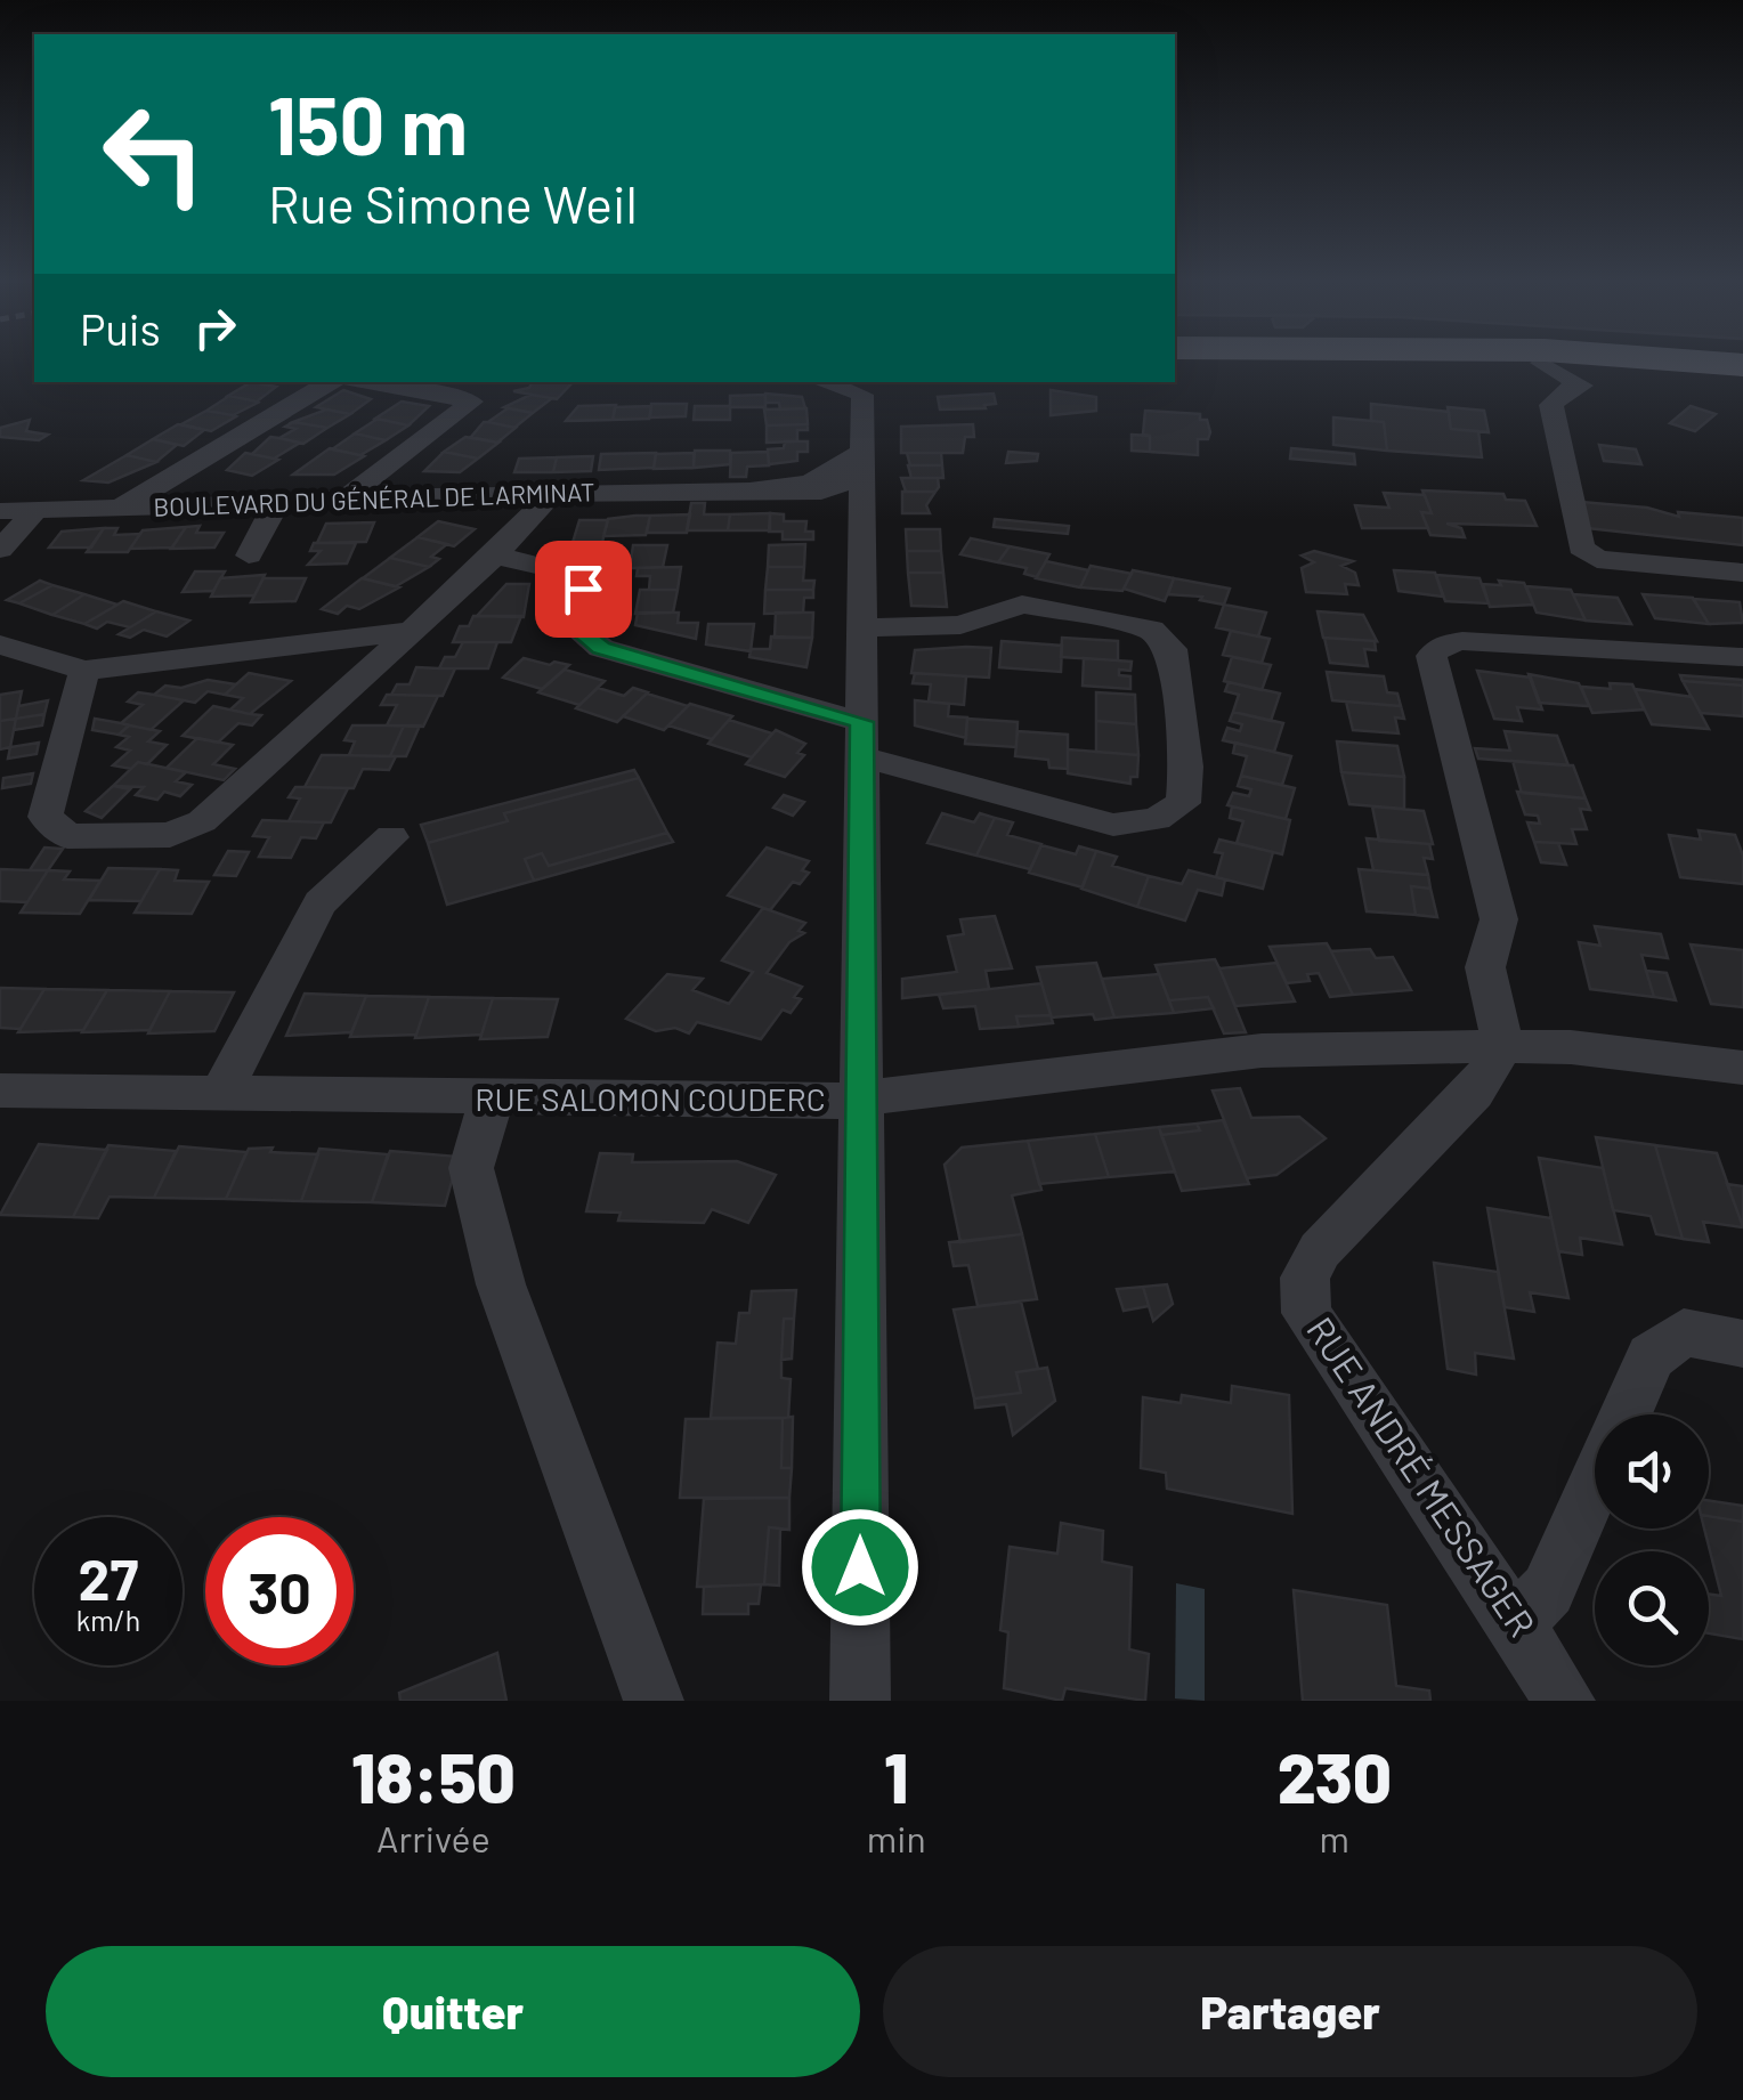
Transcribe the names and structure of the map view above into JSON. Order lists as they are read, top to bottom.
{
  "streets": {
    "street": ["BOULEVARD DU GÉNÉRAL DE LARMINAT", "RUE SALOMON COUDERC", "RUE ANDRÉ MESSAGER"]
  },
  "crossings": [
    ["RUE SALOMON COUDERC", "RUE ANDRÉ MESSAGER"]
  ],
  "page": {
    "turn": ["150 m", "Rue Simone Weil"],
    "then": "Puis",
    "speed": "27 km/h",
    "limit": "30",
    "eta": [
      "18:50",
      "Arrivée",
      "1",
      "min",
      "230",
      "m"
    ],
    "buttons": ["Quitter", "Partager"]
  }
}
